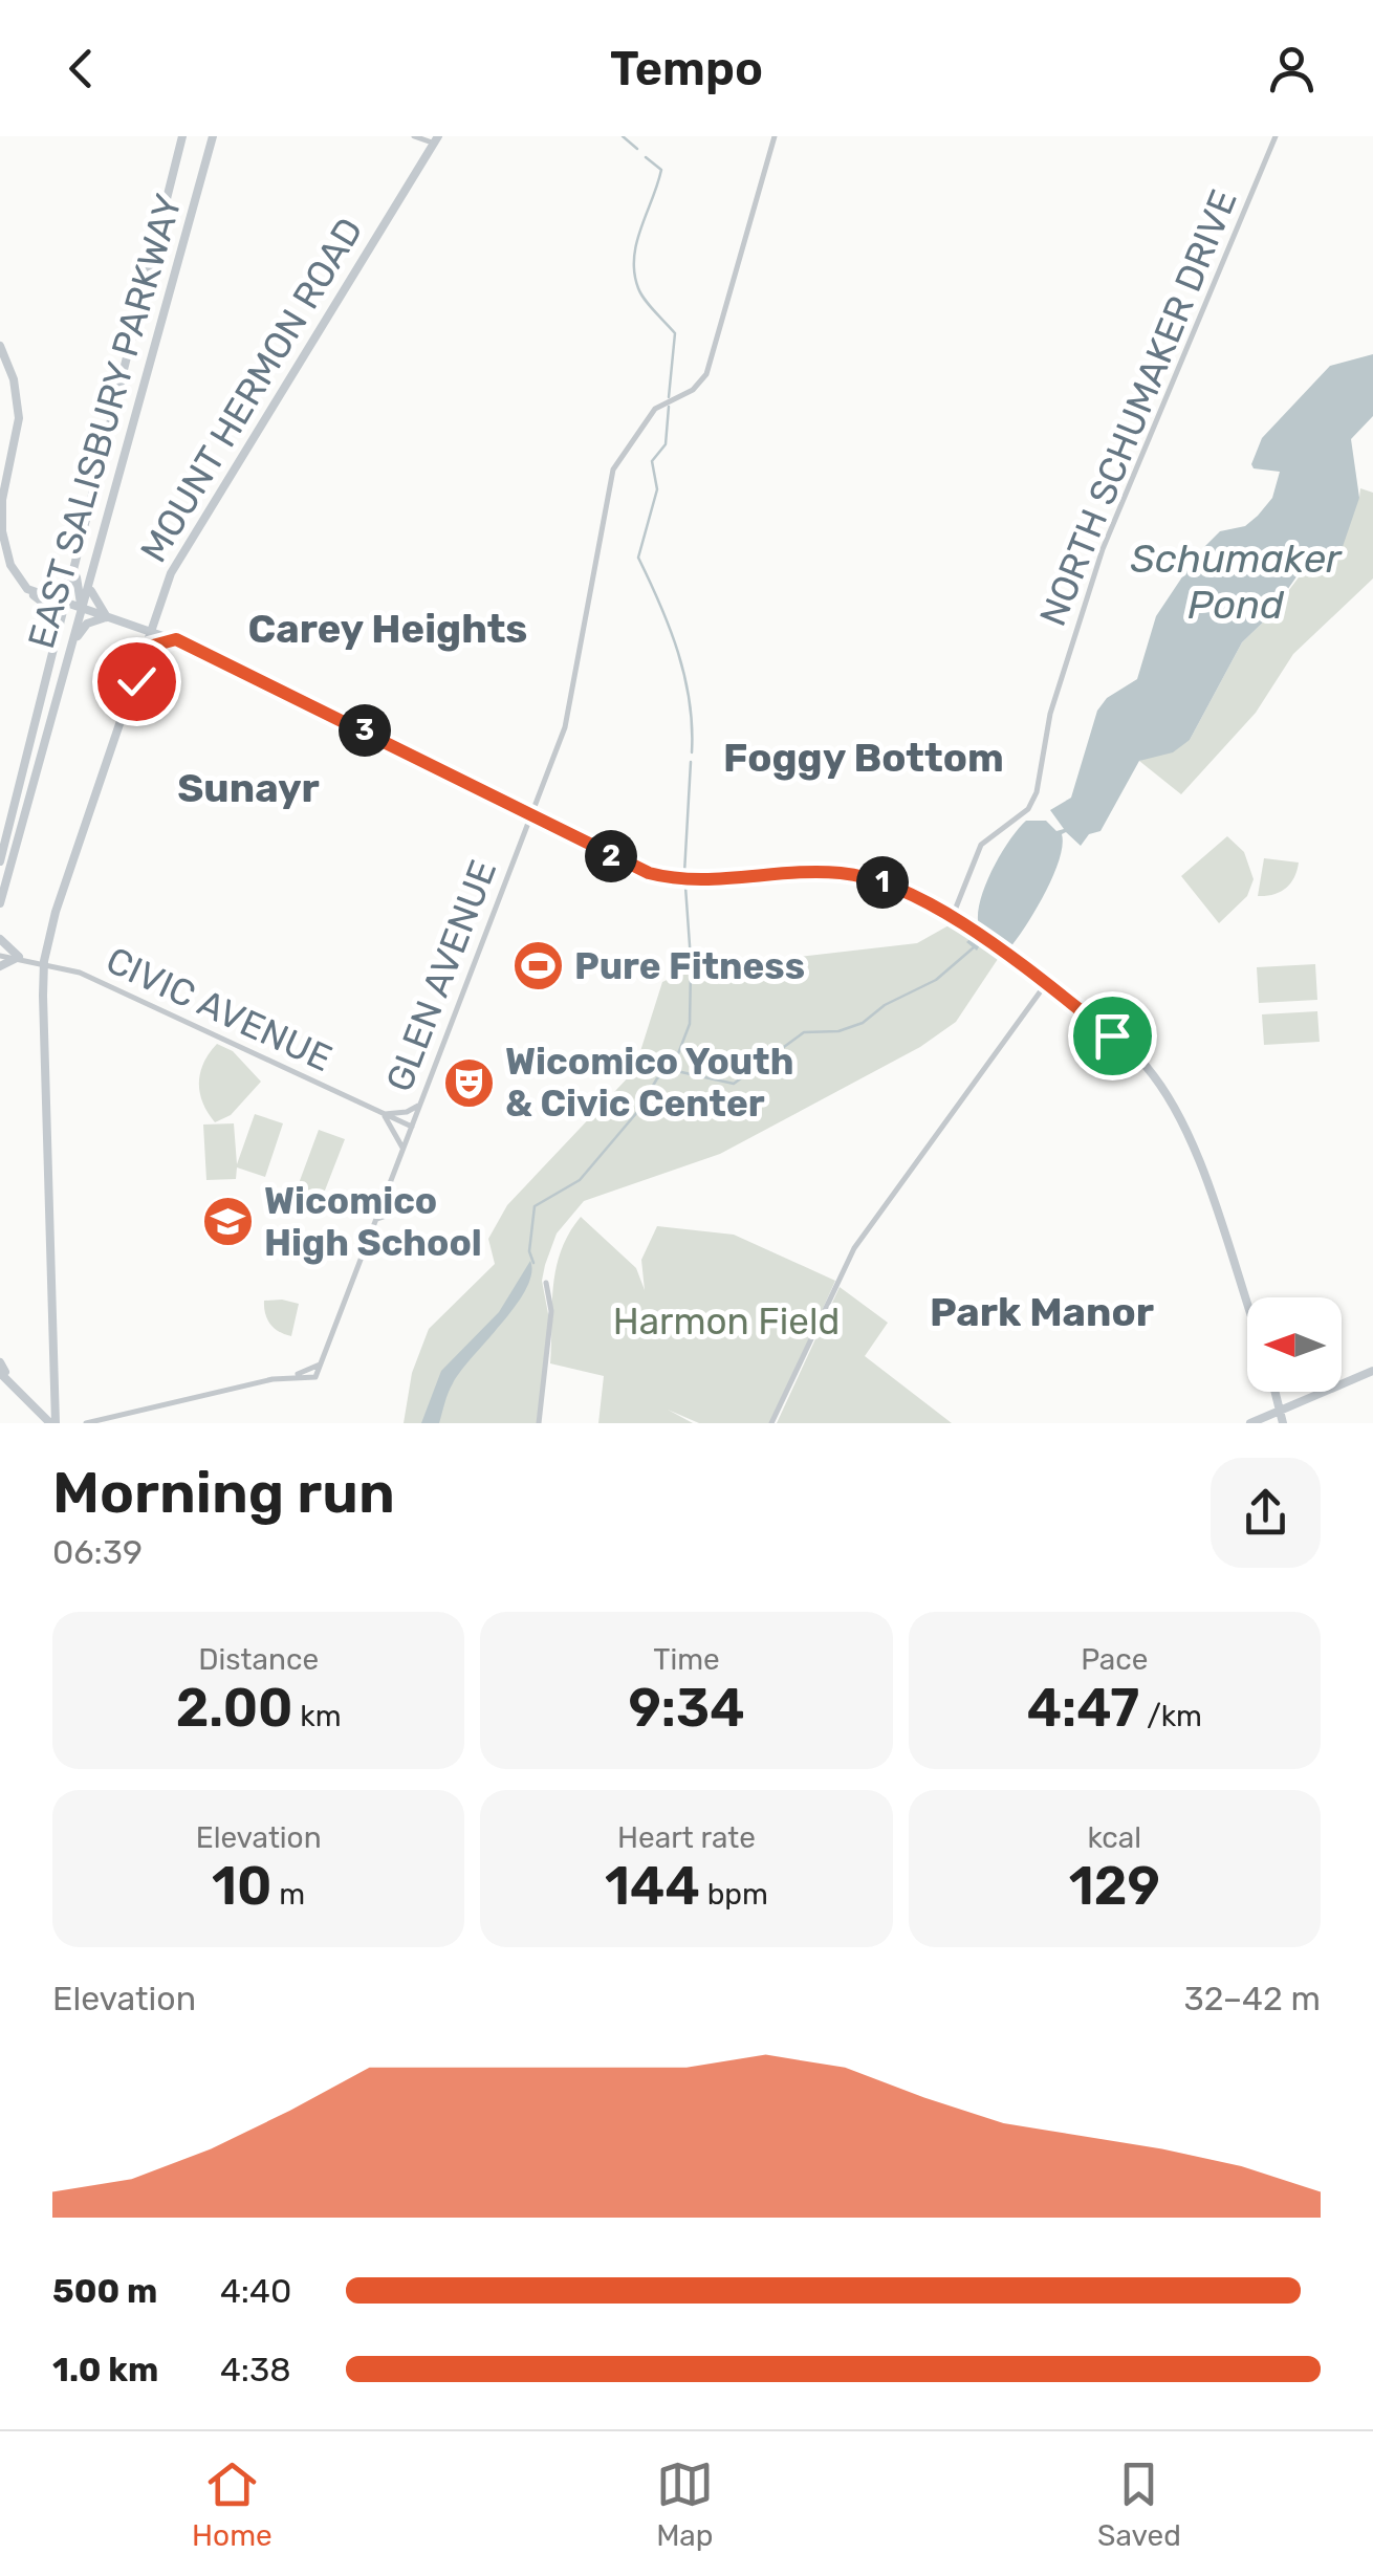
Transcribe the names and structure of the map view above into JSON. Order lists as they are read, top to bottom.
{
  "streets": {
    "main road": ["MOUNT HERMON ROAD", "EAST SALISBURY PARKWAY"],
    "street": ["NORTH SCHUMAKER DRIVE", "GLEN AVENUE", "CIVIC AVENUE"]
  },
  "crossings": [
    ["MOUNT HERMON ROAD", "CIVIC AVENUE"],
    ["GLEN AVENUE", "CIVIC AVENUE"]
  ],
  "districts": [
    "Carey Heights",
    "Foggy Bottom",
    "Sunayr",
    "Park Manor"
  ],
  "water": ["Schumaker Pond"],
  "parks": ["Harmon Field"],
  "places": {
    "sports": ["Pure Fitness"],
    "theatre": ["Wicomico Youth & Civic Center"],
    "school or university": ["Wicomico High School"]
  },
  "north": "left",
  "page": {
    "header": "Tempo",
    "pins": ["3", "2", "1"],
    "heading": ["Morning run", "06:39"],
    "stats": [
      ["Distance", "2.00 km"],
      ["Time", "9:34"],
      ["Pace", "4:47 /km"],
      ["Elevation", "10 m"],
      ["Heart rate", "144 bpm"],
      ["kcal", "129"]
    ],
    "chart": ["Elevation", "32–42 m"],
    "list": [
      {
        "name": "500 m",
        "note": "4:40"
      },
      {
        "name": "1.0 km",
        "note": "4:38"
      }
    ],
    "tabs": ["Home", "Map", "Saved"]
  }
}
